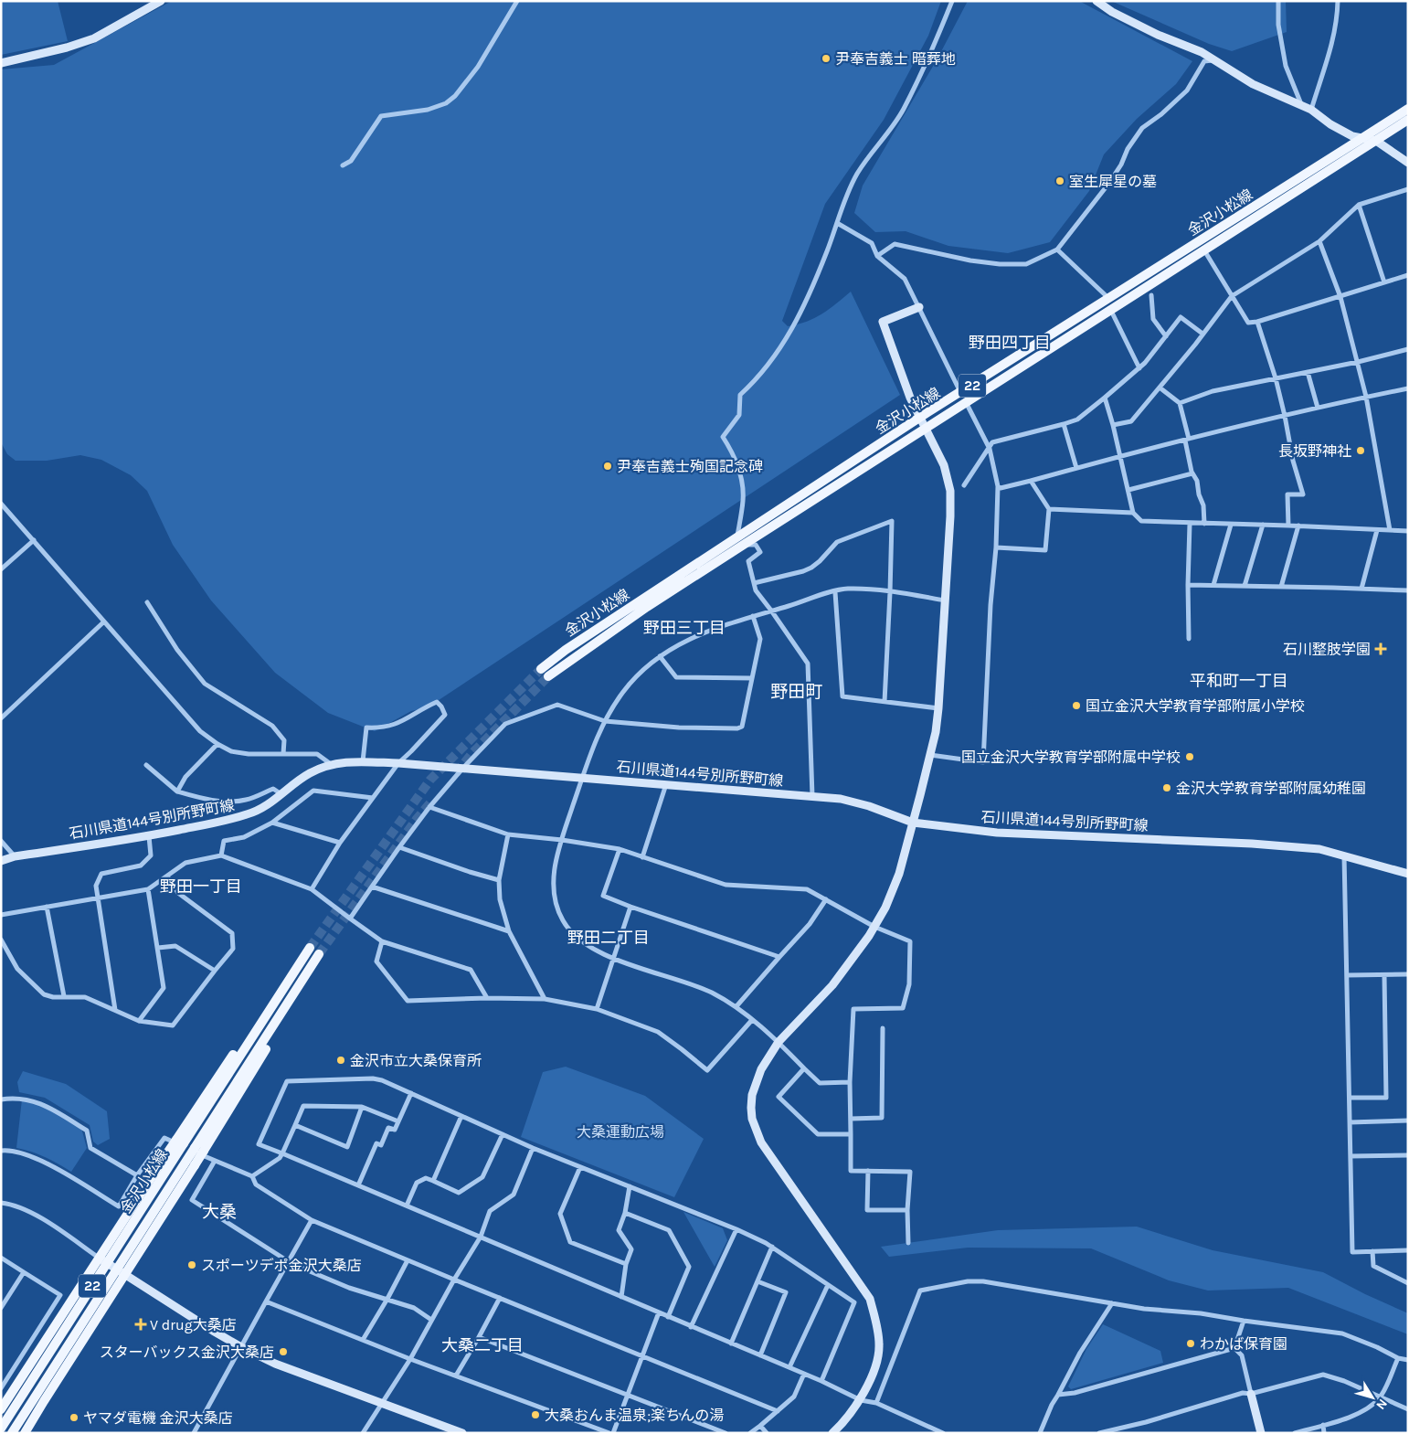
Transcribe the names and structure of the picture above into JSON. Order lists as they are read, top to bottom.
{
  "streets": {
    "main road": ["金沢小松線", "22"],
    "street": ["石川県道144号別所野町線"]
  },
  "crossings": [
    ["金沢小松線", "22"]
  ],
  "districts": [
    "野田四丁目",
    "野田三丁目",
    "平和町一丁目",
    "野田町",
    "野田一丁目",
    "野田二丁目",
    "大桑",
    "大桑二丁目"
  ],
  "parks": ["大桑運動広場"],
  "places": {
    "other": [
      "尹奉吉義士 暗葬地",
      "室生犀星の墓",
      "長坂野神社",
      "尹奉吉義士殉国記念碑",
      "国立金沢大学教育学部附属小学校",
      "国立金沢大学教育学部附属中学校",
      "金沢大学教育学部附属幼稚園",
      "金沢市立大桑保育所",
      "スポーツデポ金沢大桑店",
      "わかば保育園",
      "スターバックス金沢大桑店",
      "大桑おんま温泉;楽ちんの湯",
      "ヤマダ電機 金沢大桑店"
    ],
    "health": ["石川整肢学園", "V drug大桑店"]
  },
  "north": "bottom right"
}
